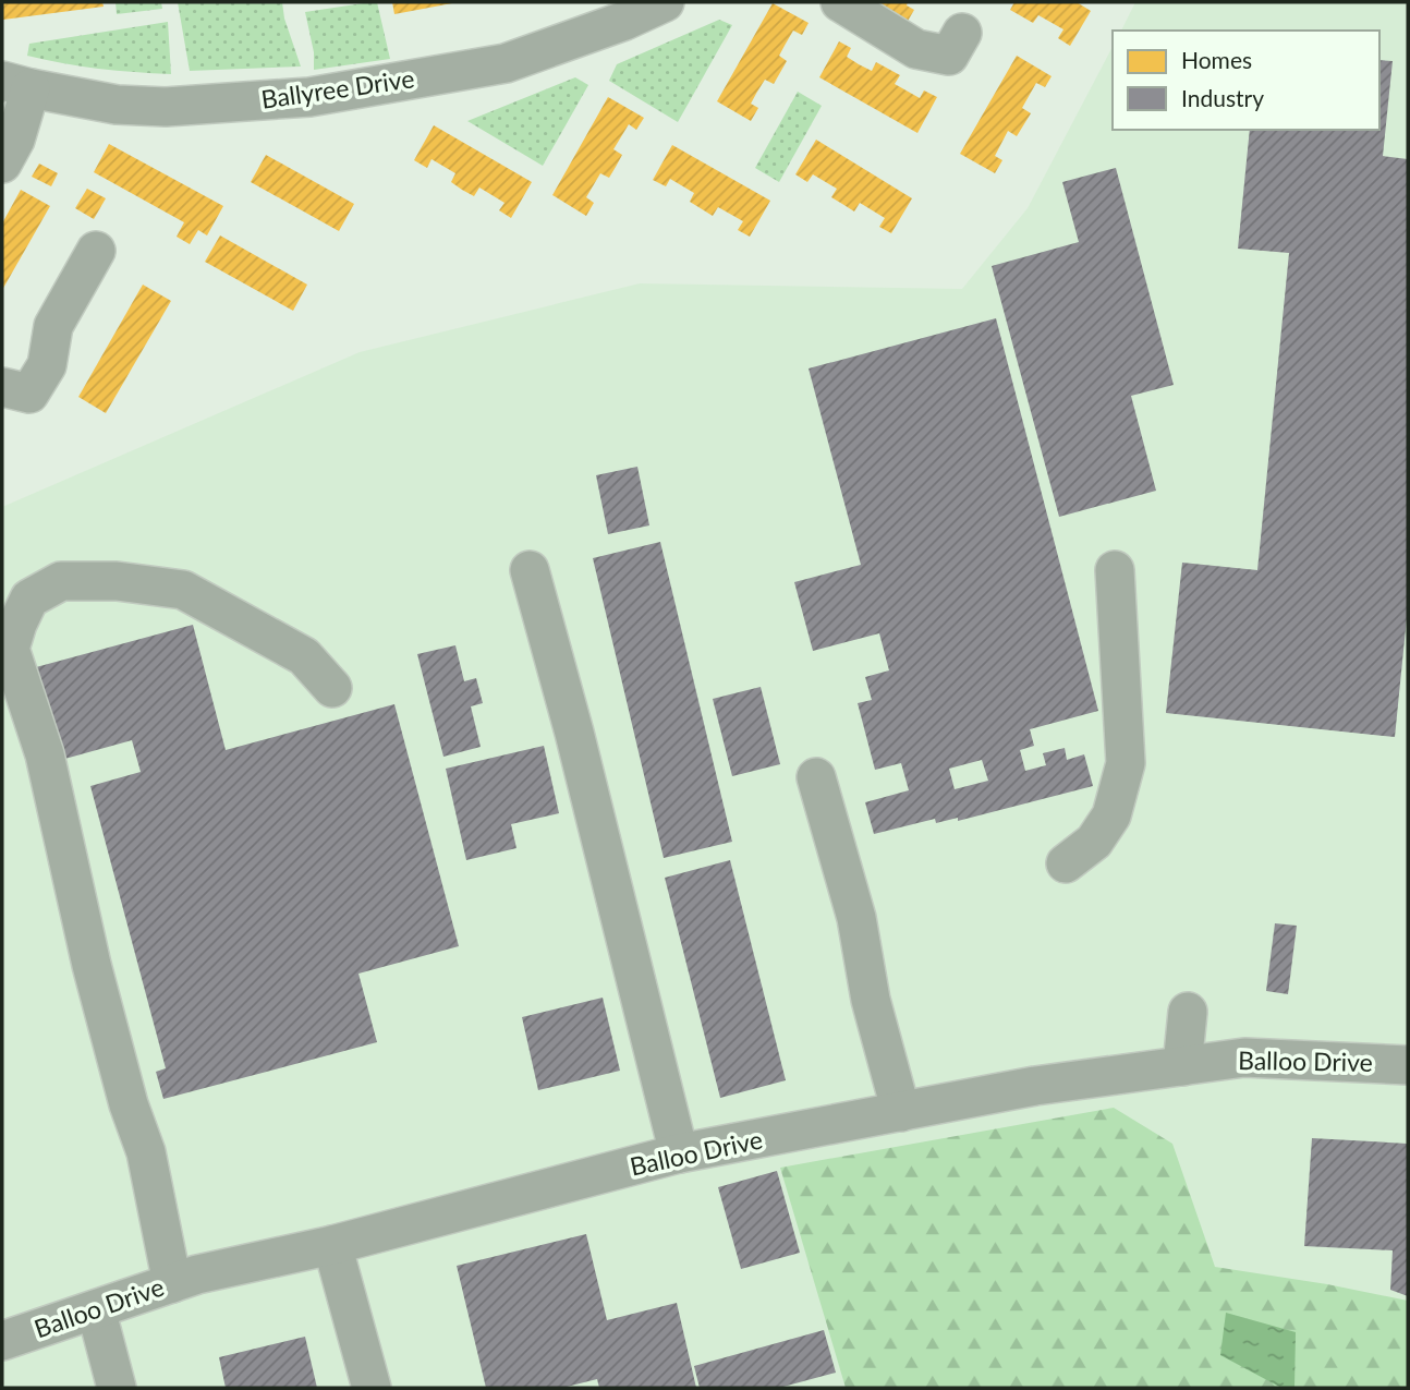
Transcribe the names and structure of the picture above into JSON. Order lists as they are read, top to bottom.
{
  "streets": {
    "street": ["Ballyree Drive", "Balloo Drive"]
  },
  "legend": ["Homes", "Industry"]
}
